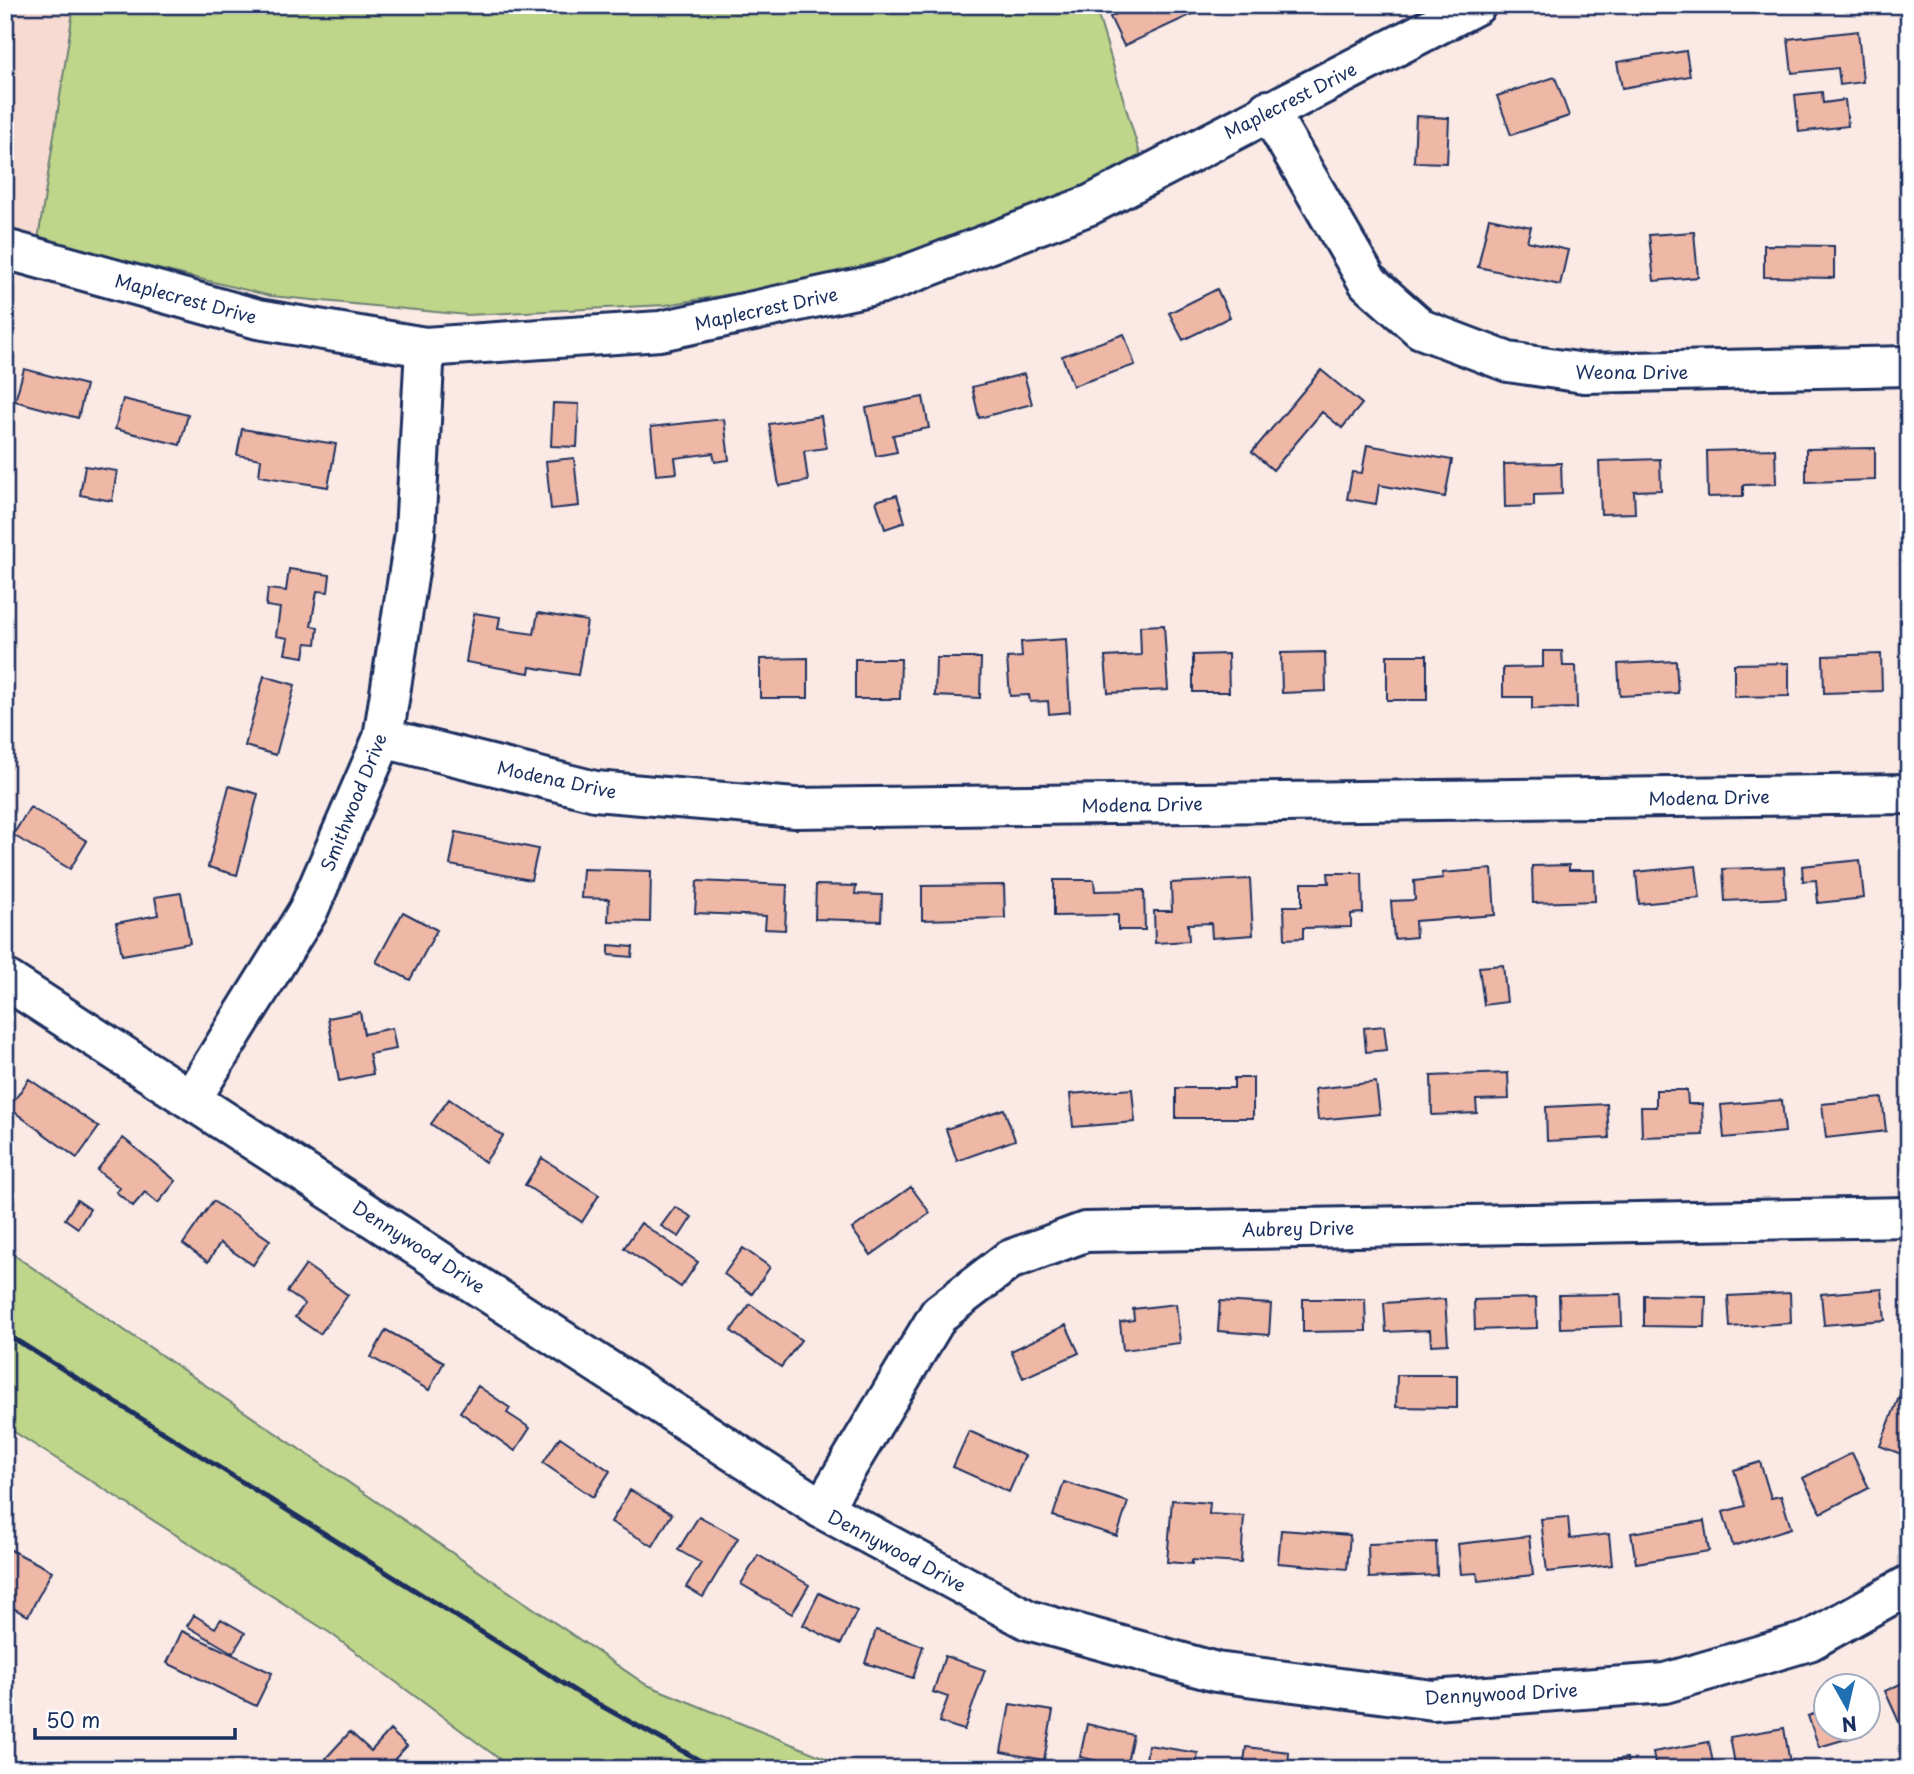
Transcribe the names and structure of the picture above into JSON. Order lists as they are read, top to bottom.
{
  "streets": {
    "street": [
      "Maplecrest Drive",
      "Weona Drive",
      "Modena Drive",
      "Smithwood Drive",
      "Aubrey Drive",
      "Dennywood Drive"
    ]
  },
  "crossings": [
    ["Maplecrest Drive", "Weona Drive"],
    ["Maplecrest Drive", "Smithwood Drive"],
    ["Modena Drive", "Smithwood Drive"],
    ["Smithwood Drive", "Dennywood Drive"],
    ["Aubrey Drive", "Dennywood Drive"]
  ],
  "scale_bar": "50 m",
  "north": "bottom"
}
